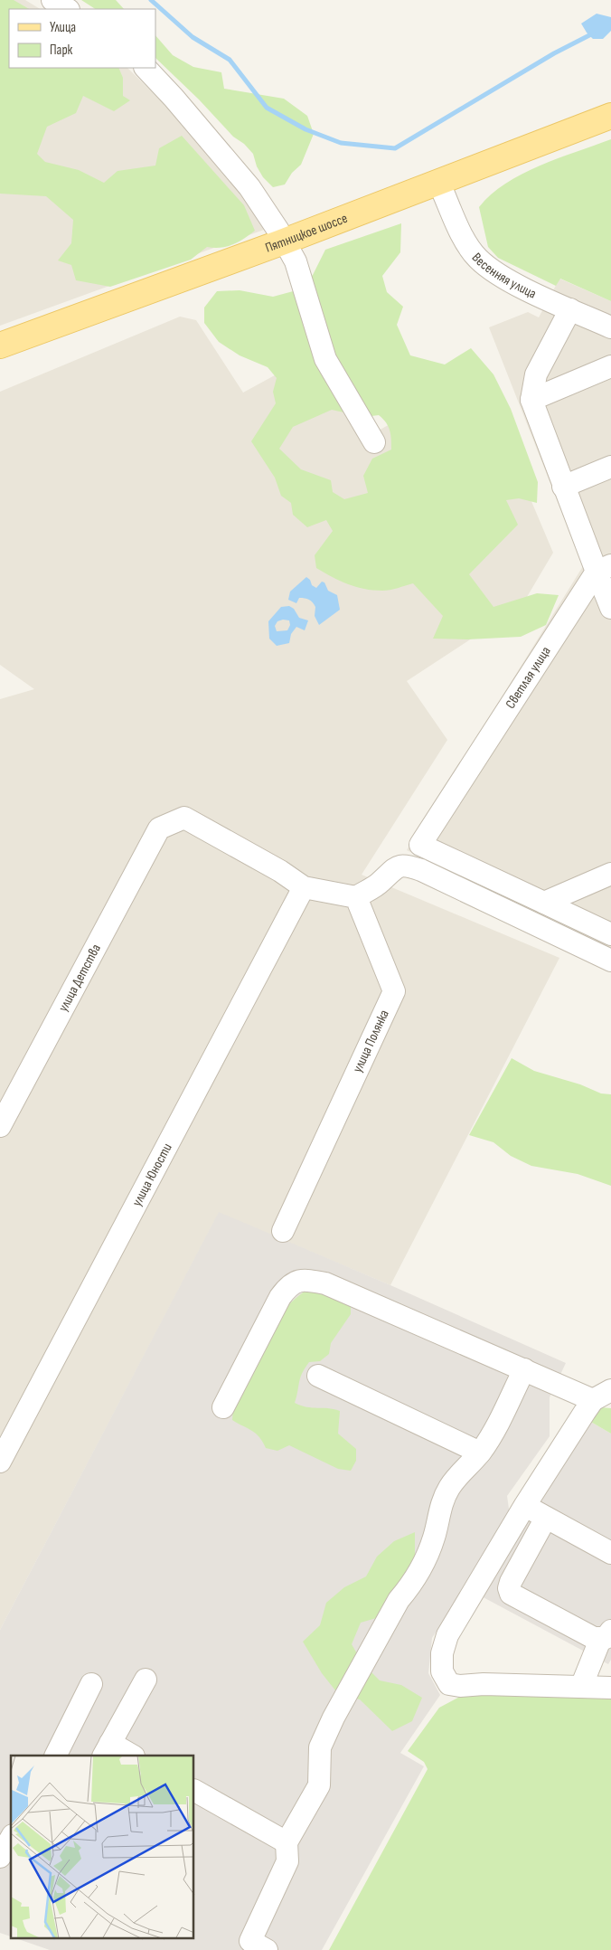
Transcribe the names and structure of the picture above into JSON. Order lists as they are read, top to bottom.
{
  "streets": {
    "main road": ["Пятницкое шоссе"],
    "street": [
      "Весенняя улица",
      "Светлая улица",
      "улица Детства",
      "улица Полянка",
      "улица Юности"
    ]
  },
  "crossings": [
    ["Пятницкое шоссе", "Весенняя улица"],
    ["улица Детства", "улица Юности"]
  ],
  "legend": ["Улица", "Парк"]
}
